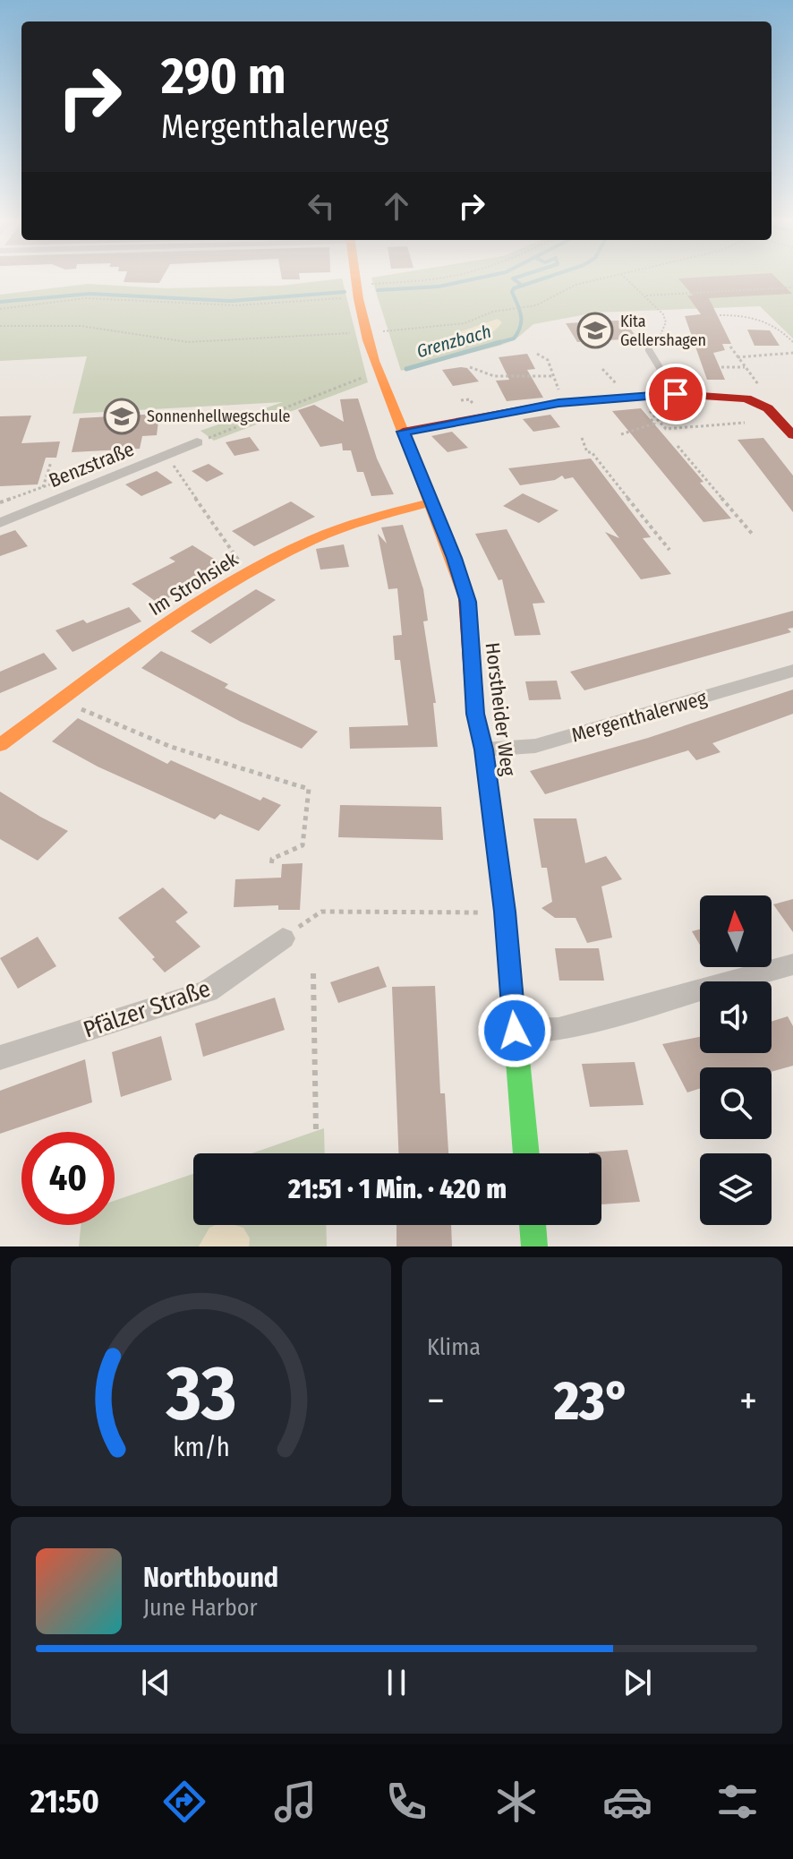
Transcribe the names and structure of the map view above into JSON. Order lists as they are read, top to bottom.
{
  "streets": {
    "street": [
      "Benzstraße",
      "Im Strohsiek",
      "Horstheider Weg",
      "Mergenthalerweg",
      "Pfälzer Straße"
    ]
  },
  "crossings": [
    ["Im Strohsiek", "Horstheider Weg"],
    ["Horstheider Weg", "Mergenthalerweg"]
  ],
  "water": ["Grenzbach"],
  "places": {
    "school or university": ["Kita Gellershagen", "Sonnenhellwegschule"]
  },
  "north": "top",
  "page": {
    "turn": ["290 m", "Mergenthalerweg"],
    "limit": "40",
    "trip": "21:51 · 1 Min. · 420 m",
    "tile": "Klima",
    "heat": ["−", "23°", "+"],
    "song": ["Northbound", "June Harbor"],
    "tabs": "21:50",
    "gauge": ["33", "km/h"]
  }
}
